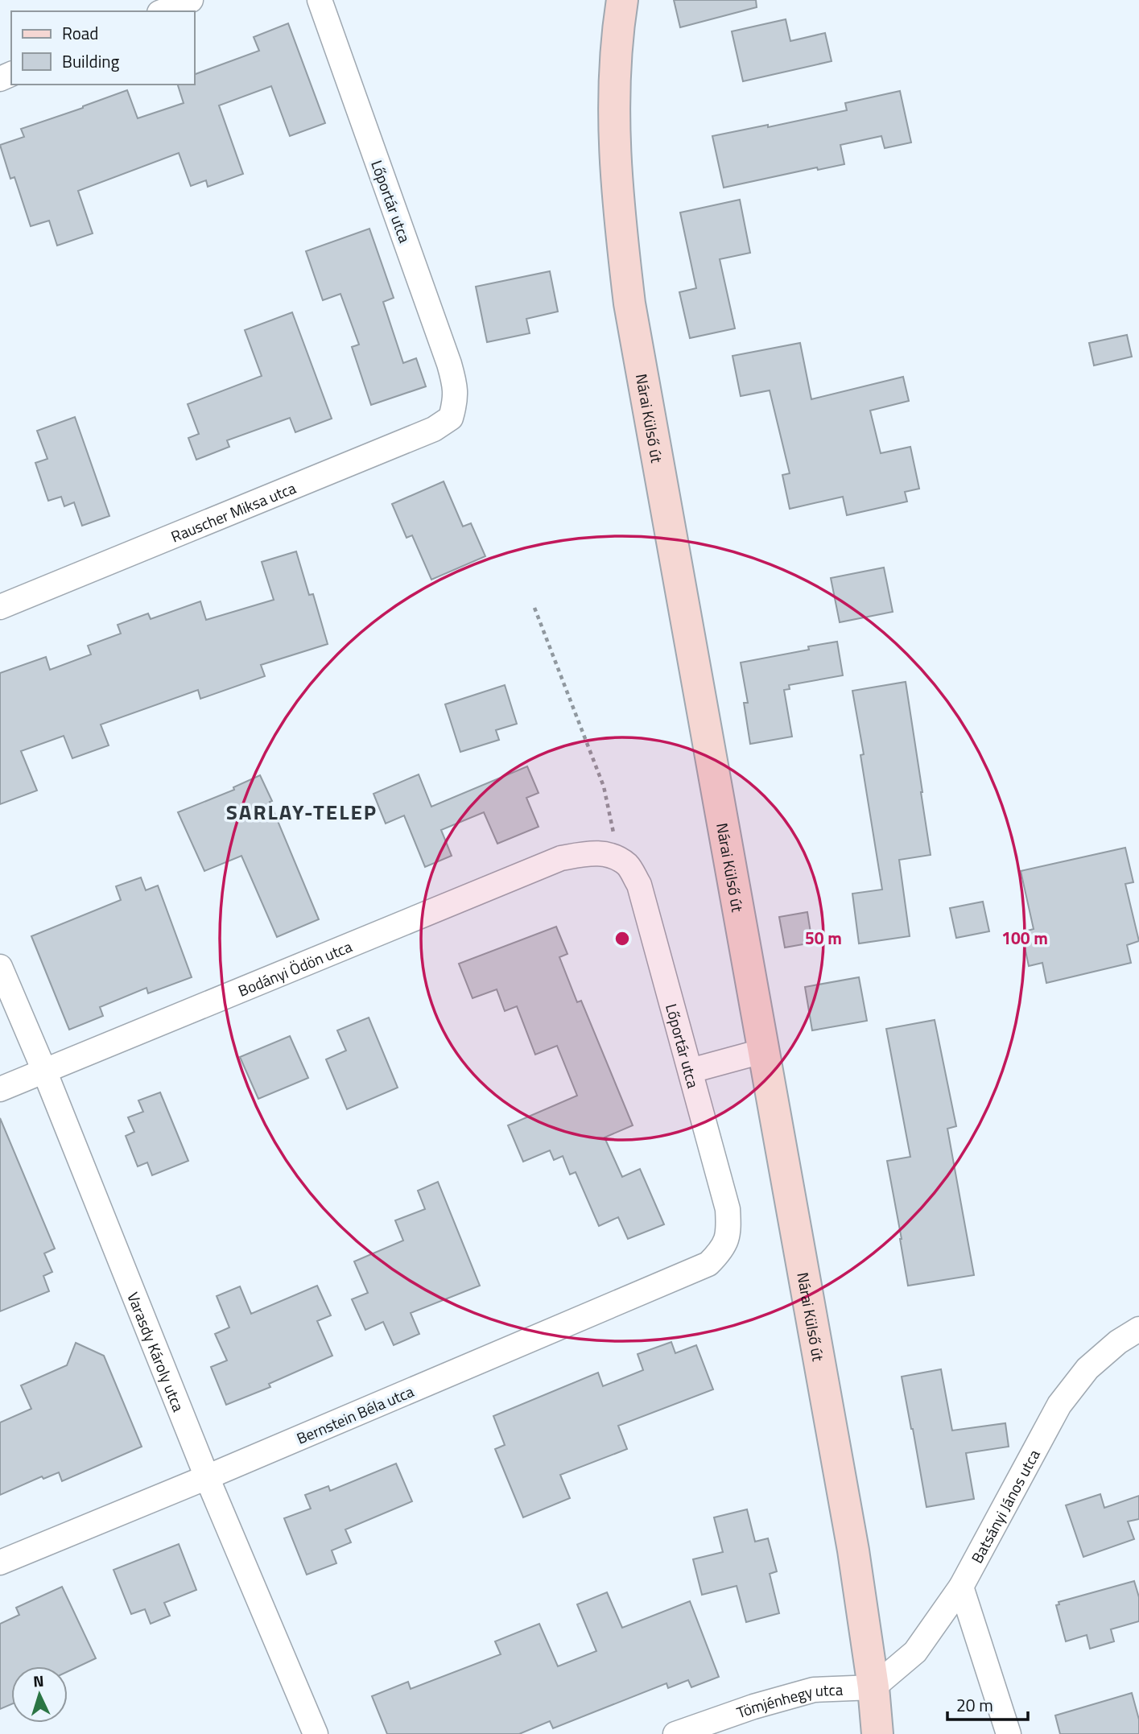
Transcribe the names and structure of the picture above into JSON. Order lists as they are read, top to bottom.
{
  "streets": {
    "street": [
      "Lőportár utca",
      "Nárai Külső út",
      "Rauscher Miksa utca",
      "Bodányi Ödön utca",
      "Varasdy Károly utca",
      "Bernstein Béla utca",
      "Batsányi János utca",
      "Tömjénhegy utca"
    ]
  },
  "crossings": [
    ["Lőportár utca", "Rauscher Miksa utca"],
    ["Lőportár utca", "Bodányi Ödön utca"],
    ["Lőportár utca", "Bernstein Béla utca"],
    ["Nárai Külső út", "Batsányi János utca"],
    ["Nárai Külső út", "Tömjénhegy utca"],
    ["Bodányi Ödön utca", "Varasdy Károly utca"],
    ["Varasdy Károly utca", "Bernstein Béla utca"],
    ["Batsányi János utca", "Tömjénhegy utca"]
  ],
  "districts": ["SARLAY-TELEP"],
  "legend": ["Road", "Building"],
  "scale_bar": "20 m",
  "north": "top",
  "rings": ["50 m", "100 m"]
}
